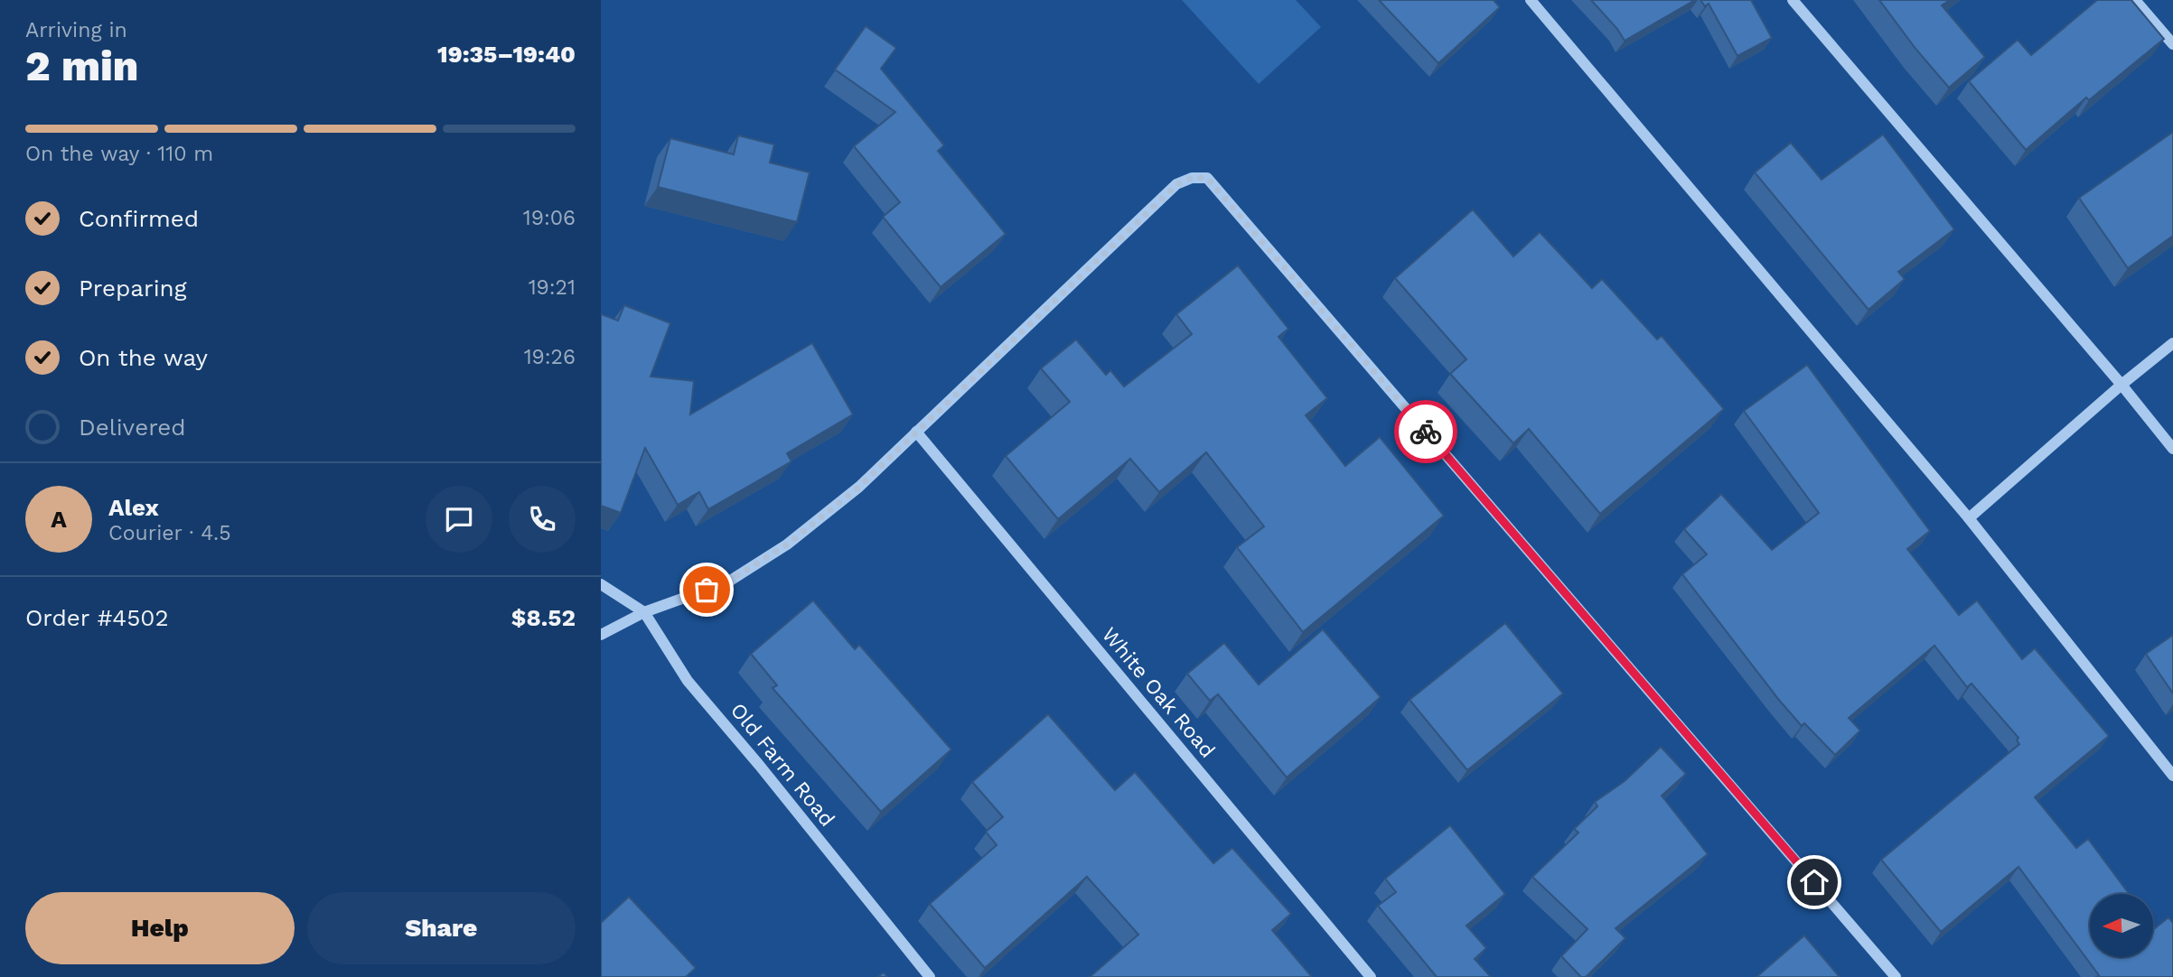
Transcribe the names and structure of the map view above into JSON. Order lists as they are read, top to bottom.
{
  "streets": {
    "street": ["White Oak Road", "Old Farm Road"]
  },
  "north": "left",
  "page": {
    "heading": ["2 min", "Arriving in", "19:35–19:40"],
    "panel": [
      "Alex",
      "Courier · 4.5",
      "Order #4502",
      "$8.52"
    ],
    "bar": "On the way · 110 m",
    "list": [
      ["Confirmed", "19:06"],
      ["Preparing", "19:21"],
      ["On the way", "19:26"],
      "Delivered"
    ],
    "round": "A",
    "buttons": ["Help", "Share"]
  }
}
